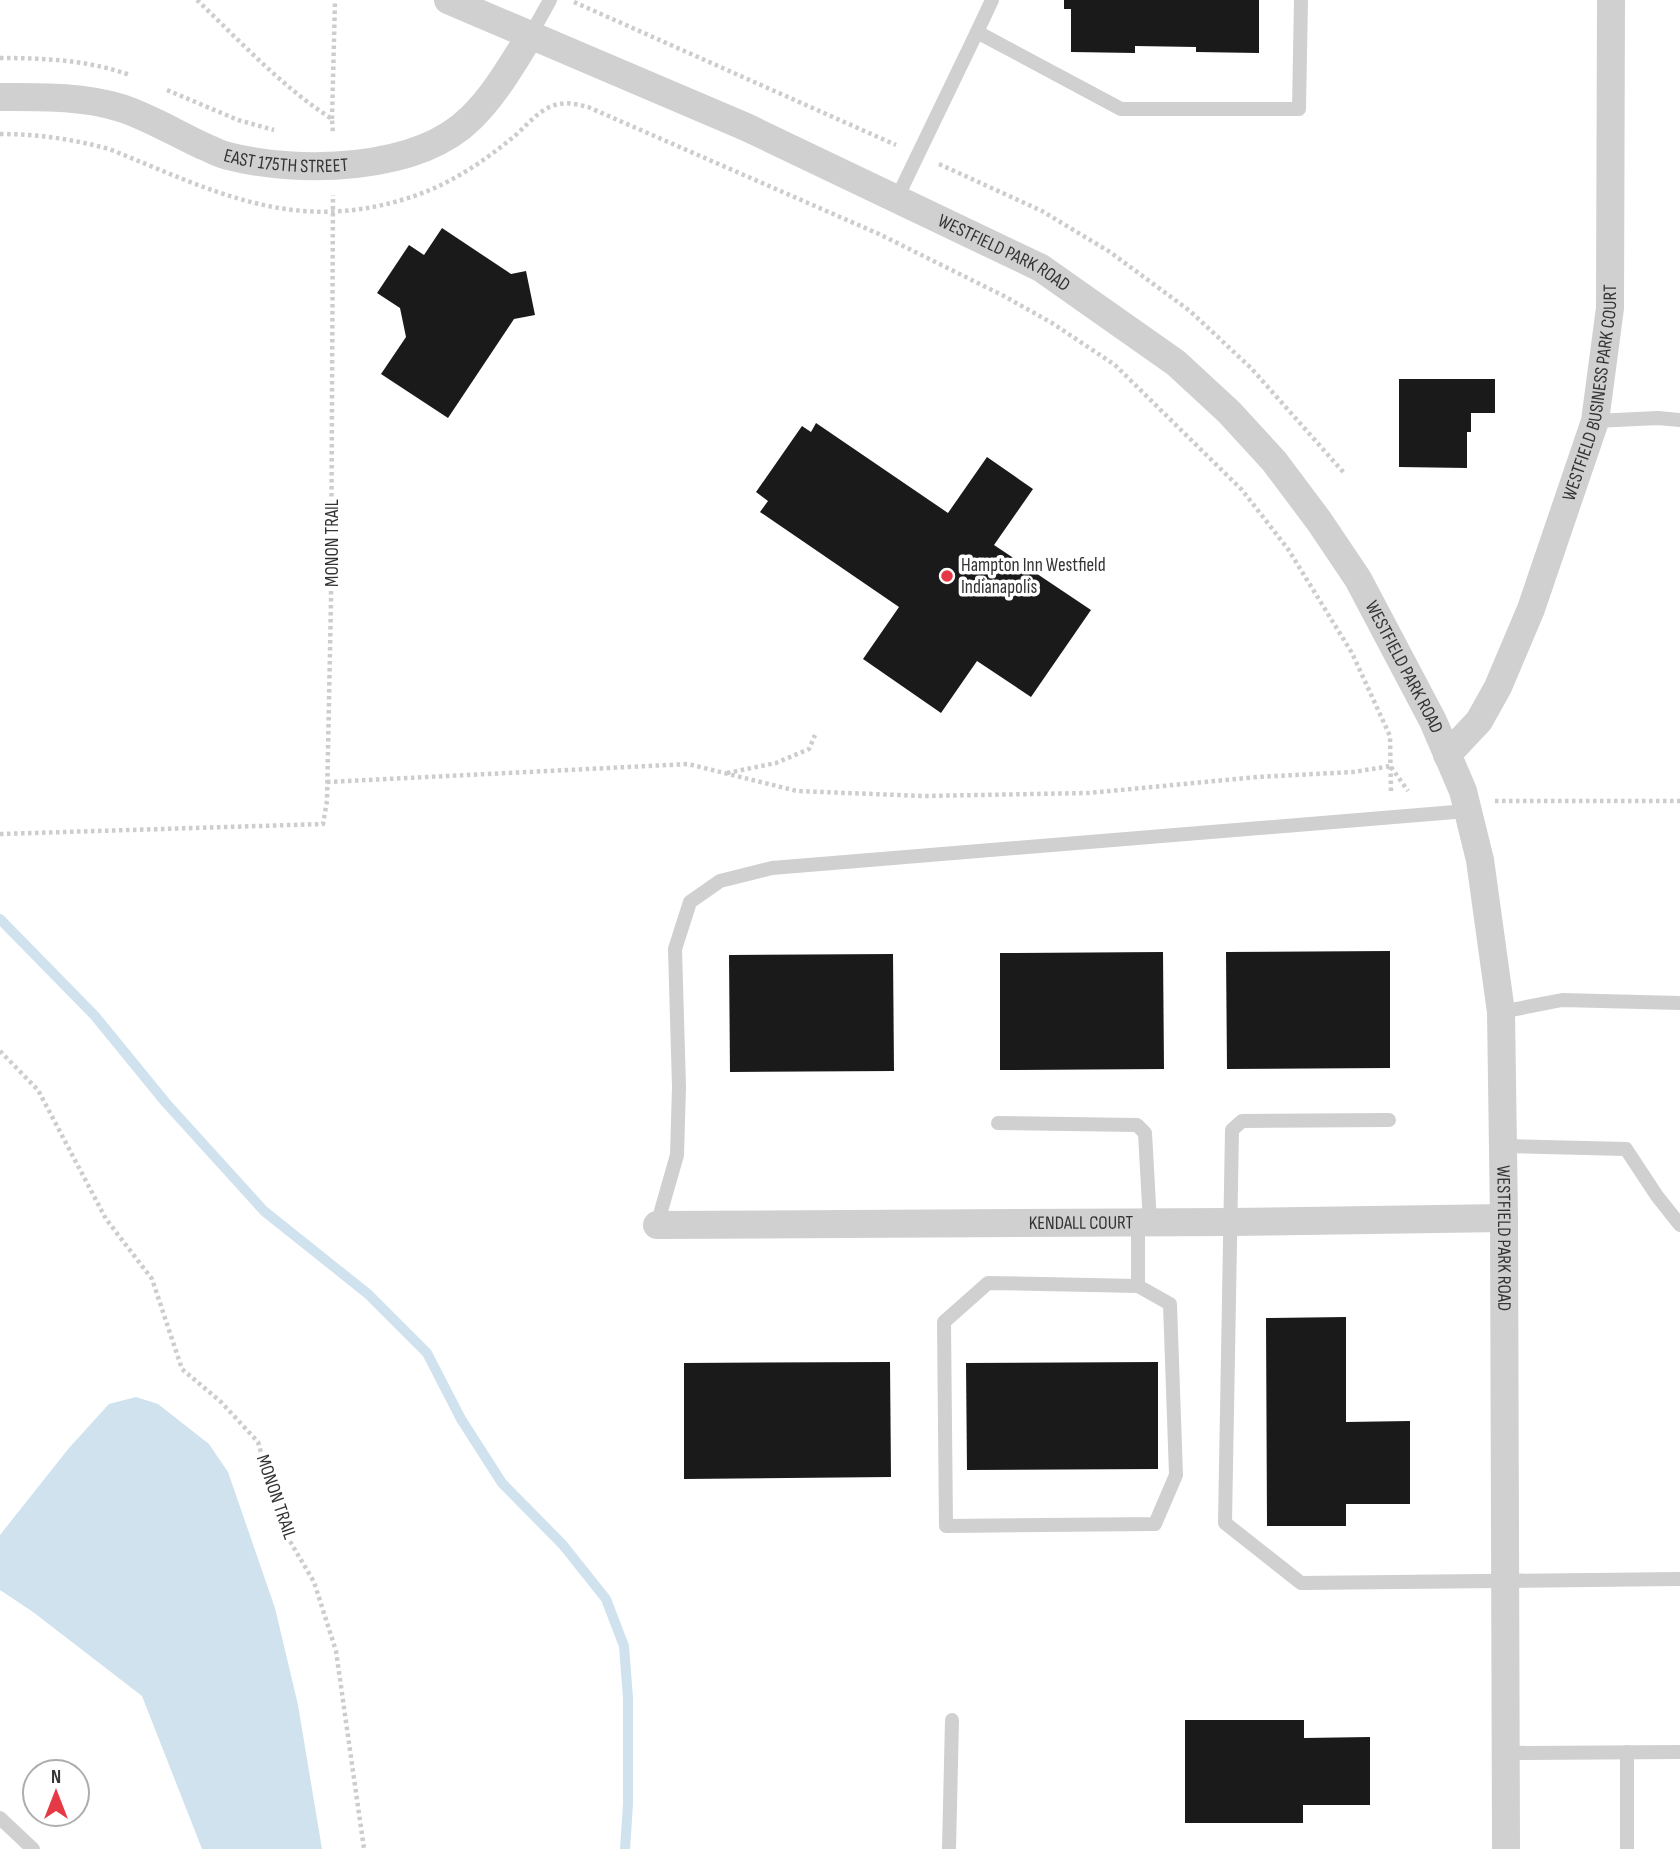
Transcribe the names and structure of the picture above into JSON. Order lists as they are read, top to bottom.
{
  "streets": {
    "street": [
      "EAST 175TH STREET",
      "WESTFIELD PARK ROAD",
      "WESTFIELD BUSINESS PARK COURT",
      "KENDALL COURT"
    ],
    "path": ["MONON TRAIL"]
  },
  "crossings": [
    ["EAST 175TH STREET", "WESTFIELD PARK ROAD"],
    ["EAST 175TH STREET", "MONON TRAIL"],
    ["WESTFIELD PARK ROAD", "WESTFIELD BUSINESS PARK COURT"],
    ["WESTFIELD PARK ROAD", "KENDALL COURT"]
  ],
  "places": ["Hampton Inn Westfield Indianapolis"],
  "north": "top"
}
